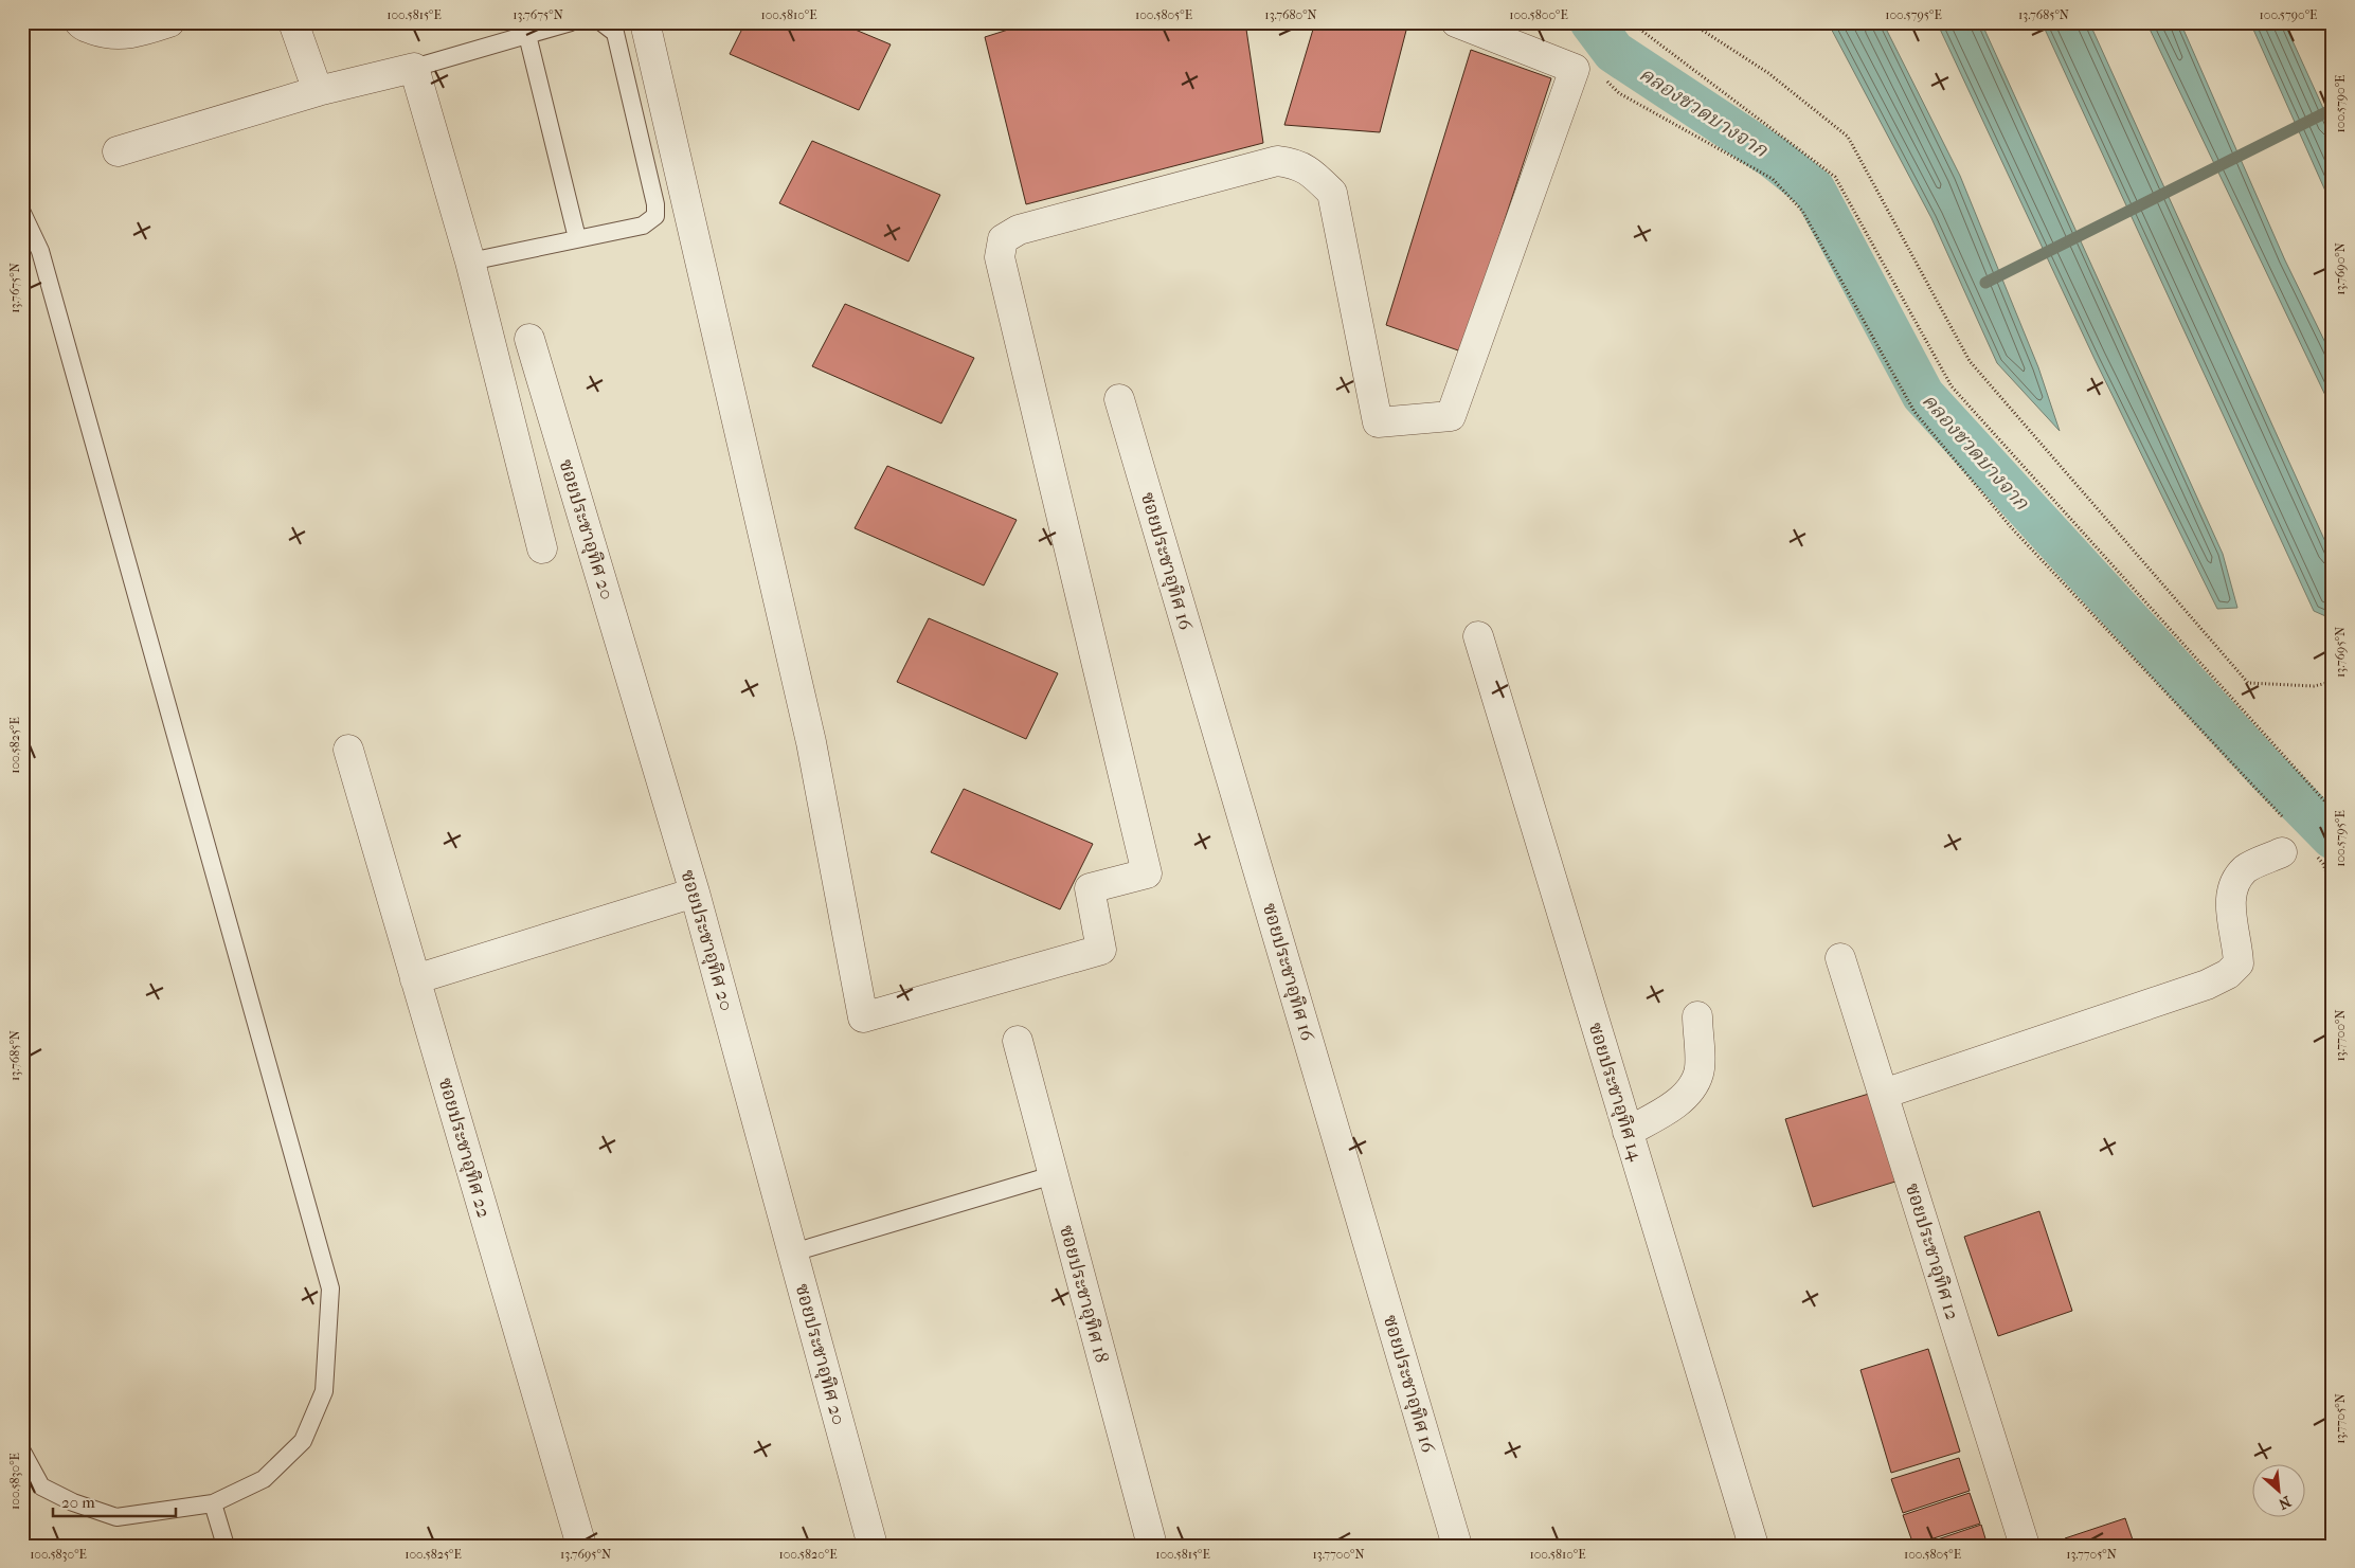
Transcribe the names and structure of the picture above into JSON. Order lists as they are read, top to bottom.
{
  "streets": {
    "street": [
      "ซอยประชาอุทิศ 20",
      "ซอยประชาอุทิศ 16",
      "ซอยประชาอุทิศ 14",
      "ซอยประชาอุทิศ 22",
      "ซอยประชาอุทิศ 12",
      "ซอยประชาอุทิศ 18"
    ]
  },
  "water": ["คลองชวดบางจาก"],
  "scale_bar": "20 m",
  "north": "bottom right",
  "coordinates": [
    "100.5815°E",
    "13.7675°N",
    "100.5810°E",
    "100.5805°E",
    "13.7680°N",
    "100.5800°E",
    "100.5795°E",
    "13.7685°N",
    "100.5790°E",
    "13.7690°N",
    "13.7695°N",
    "100.5825°E",
    "13.7700°N",
    "13.7705°N",
    "100.5830°E",
    "100.5820°E"
  ]
}
